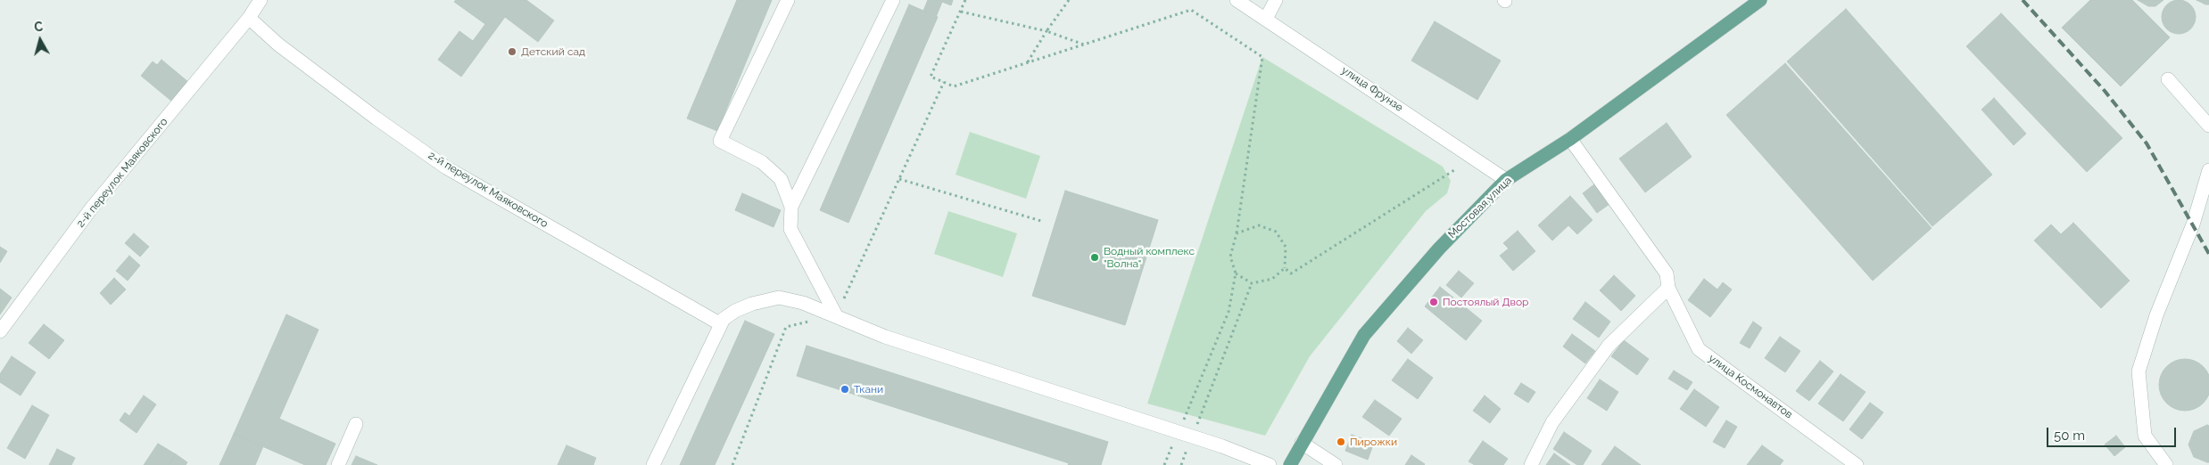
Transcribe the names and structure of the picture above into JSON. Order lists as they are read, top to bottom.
{
  "streets": {
    "main road": ["Мостовая улица"],
    "street": ["улица Фрунзе", "2-й переулок Маяковского", "улица Космонавтов"]
  },
  "crossings": [
    ["улица Фрунзе", "Мостовая улица"],
    ["Мостовая улица", "улица Космонавтов"]
  ],
  "places": [
    "Детский сад",
    "Водный комплекс \"Волна\"",
    "Постоялый Двор",
    "Ткани",
    "Пирожки"
  ],
  "scale_bar": "50 m",
  "north": "top"
}
